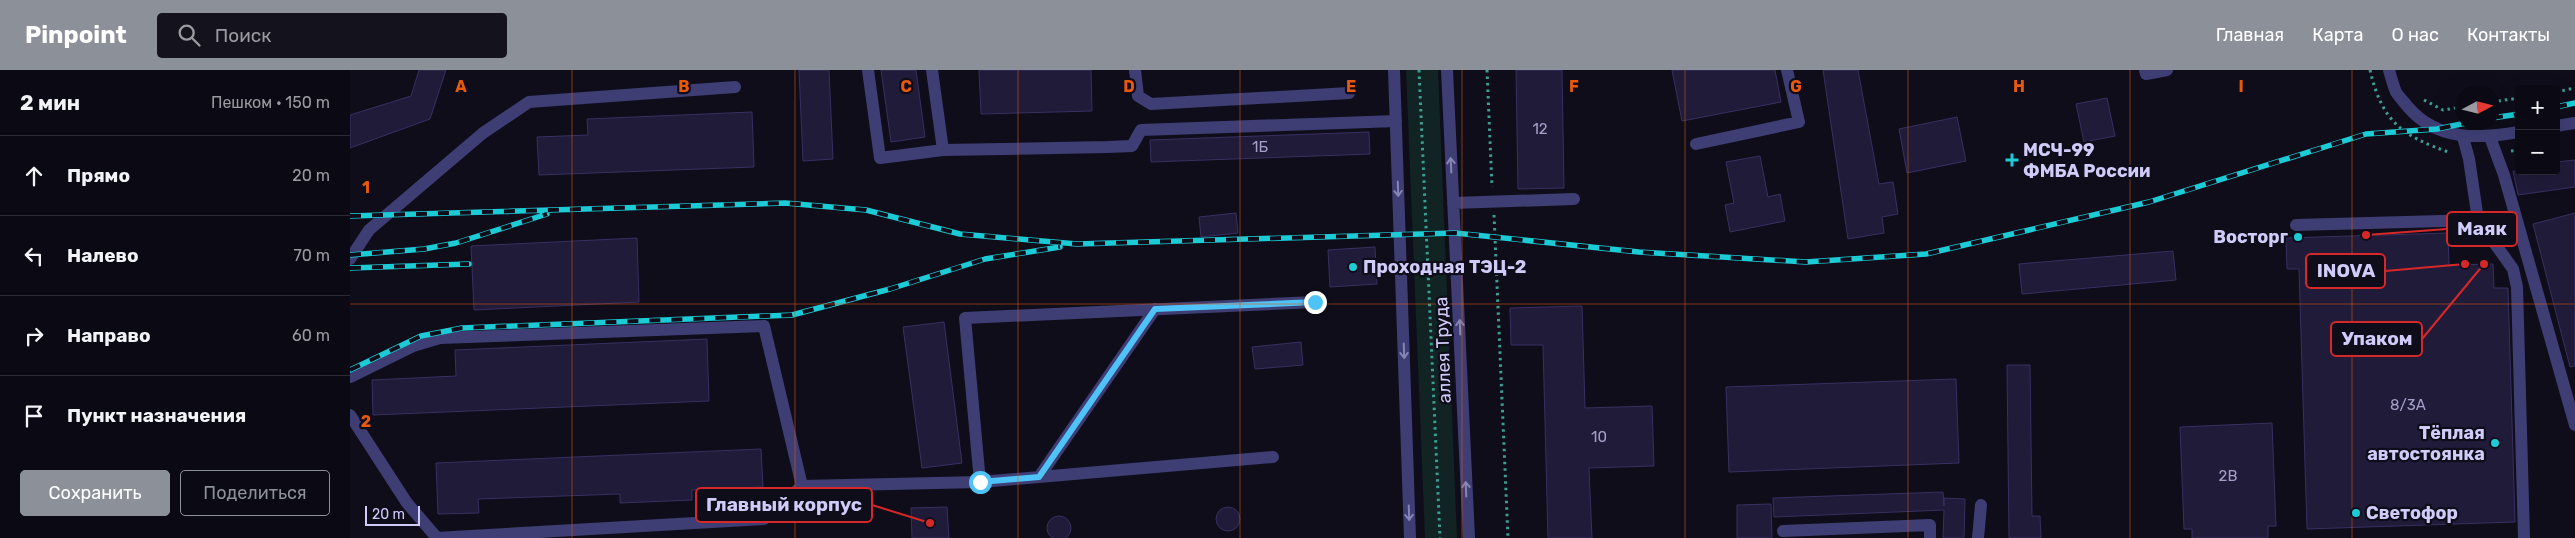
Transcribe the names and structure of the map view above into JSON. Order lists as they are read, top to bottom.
{
  "streets": {
    "street": ["аллея Труда"]
  },
  "places": {
    "health": ["МСЧ-99 ФМБА России"],
    "other": [
      "Маяк",
      "Восторг",
      "INOVA",
      "Упаком",
      "Проходная ТЭЦ-2",
      "Тёплая автостоянка",
      "Светофор",
      "Главный корпус"
    ]
  },
  "house_numbers": [
    "12",
    "1Б",
    "8/3А",
    "10",
    "2В"
  ],
  "scale_bar": "20 m",
  "north": "right",
  "page": {
    "header": "Pinpoint",
    "search": "Поиск",
    "nav": [
      "Главная",
      "Карта",
      "О нас",
      "Контакты"
    ],
    "heading": ["2 мин", "Пешком · 150 m"],
    "map_buttons": ["+", "−"],
    "list": [
      ["Прямо", "20 m"],
      ["Налево", "70 m"],
      ["Направо", "60 m"],
      "Пункт назначения"
    ],
    "buttons": ["Сохранить", "Поделиться"],
    "scale": "20 m"
  },
  "grid": {
    "columns": [
      "A",
      "B",
      "C",
      "D",
      "E",
      "F",
      "G",
      "H",
      "I"
    ],
    "rows": ["1", "2"]
  }
}
